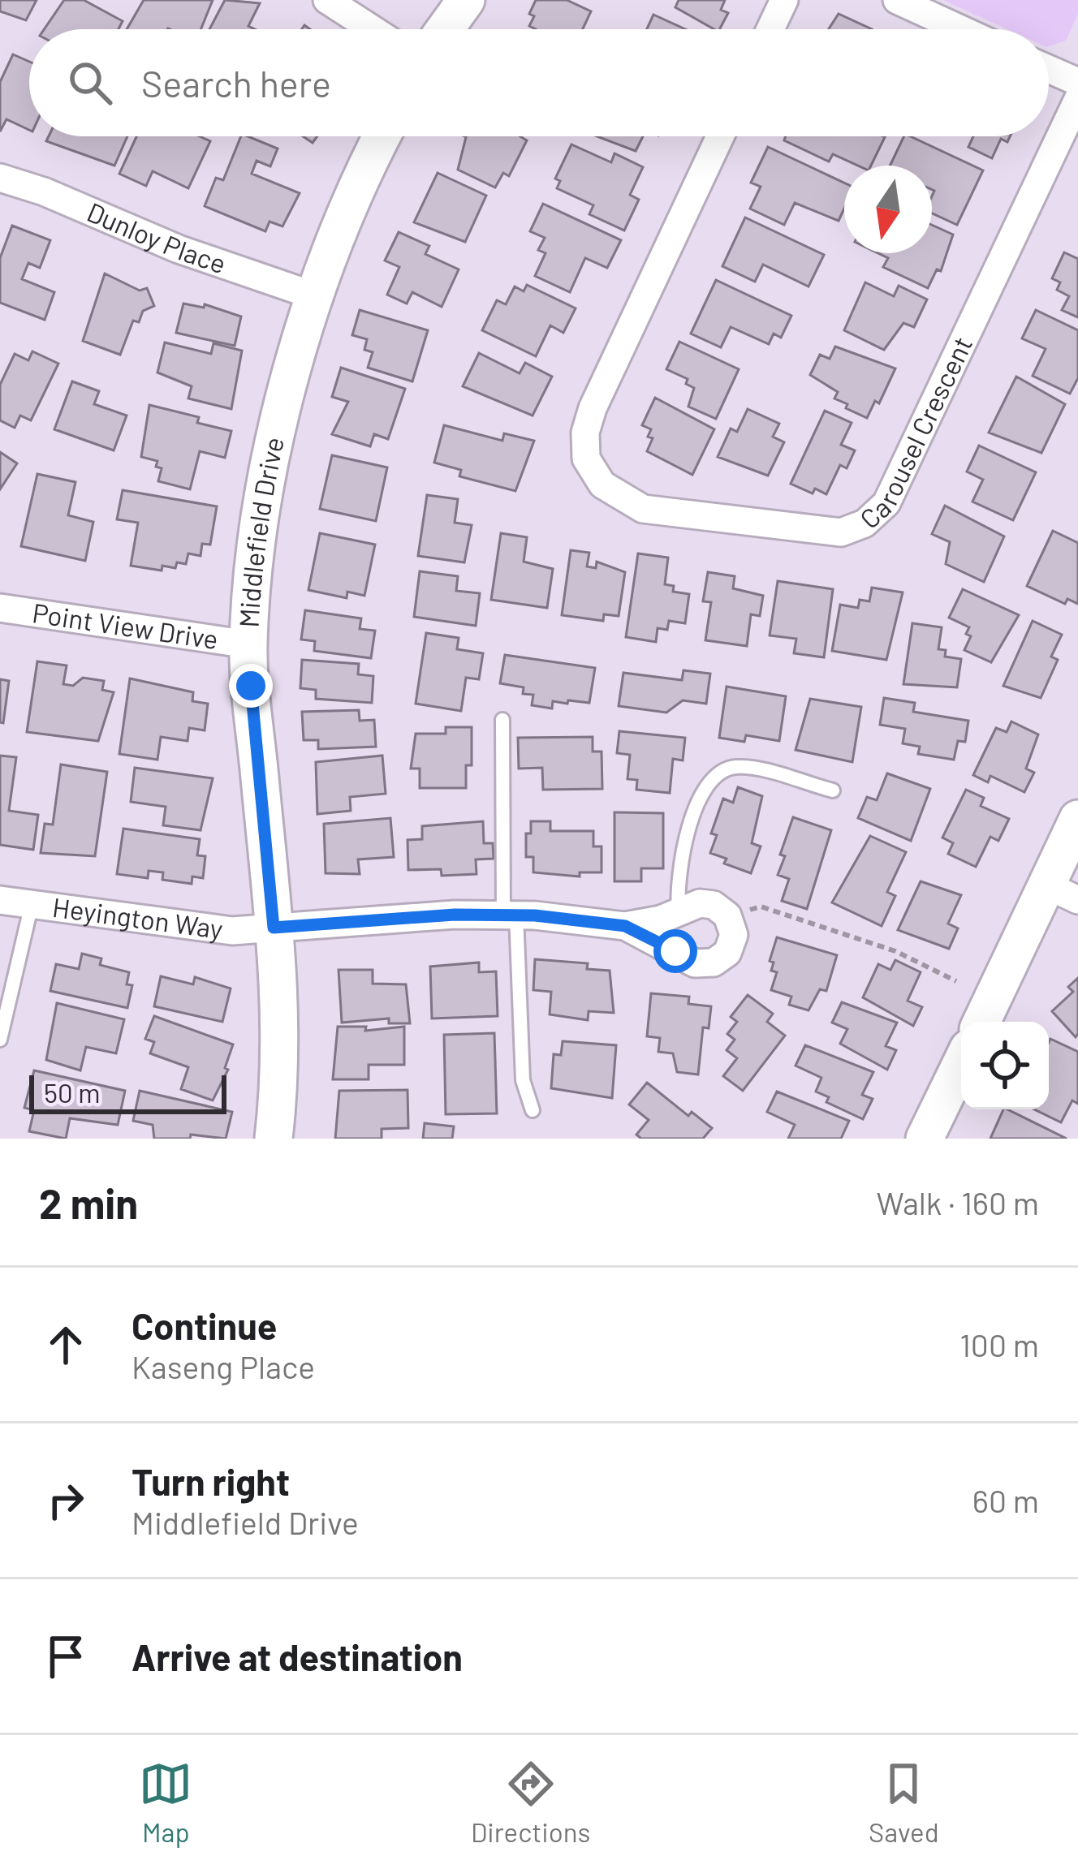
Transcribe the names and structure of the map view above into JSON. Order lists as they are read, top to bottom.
{
  "streets": {
    "street": [
      "Dunloy Place",
      "Carousel Crescent",
      "Middlefield Drive",
      "Point View Drive",
      "Heyington Way"
    ]
  },
  "crossings": [
    ["Dunloy Place", "Middlefield Drive"],
    ["Middlefield Drive", "Point View Drive"],
    ["Middlefield Drive", "Heyington Way"]
  ],
  "scale_bar": "50 m",
  "north": "bottom",
  "page": {
    "search": "Search here",
    "scale": "50 m",
    "heading": ["2 min", "Walk · 160 m"],
    "list": [
      ["Continue", "Kaseng Place", "100 m"],
      ["Turn right", "Middlefield Drive", "60 m"],
      "Arrive at destination"
    ],
    "nav": ["Map", "Directions", "Saved"]
  }
}
